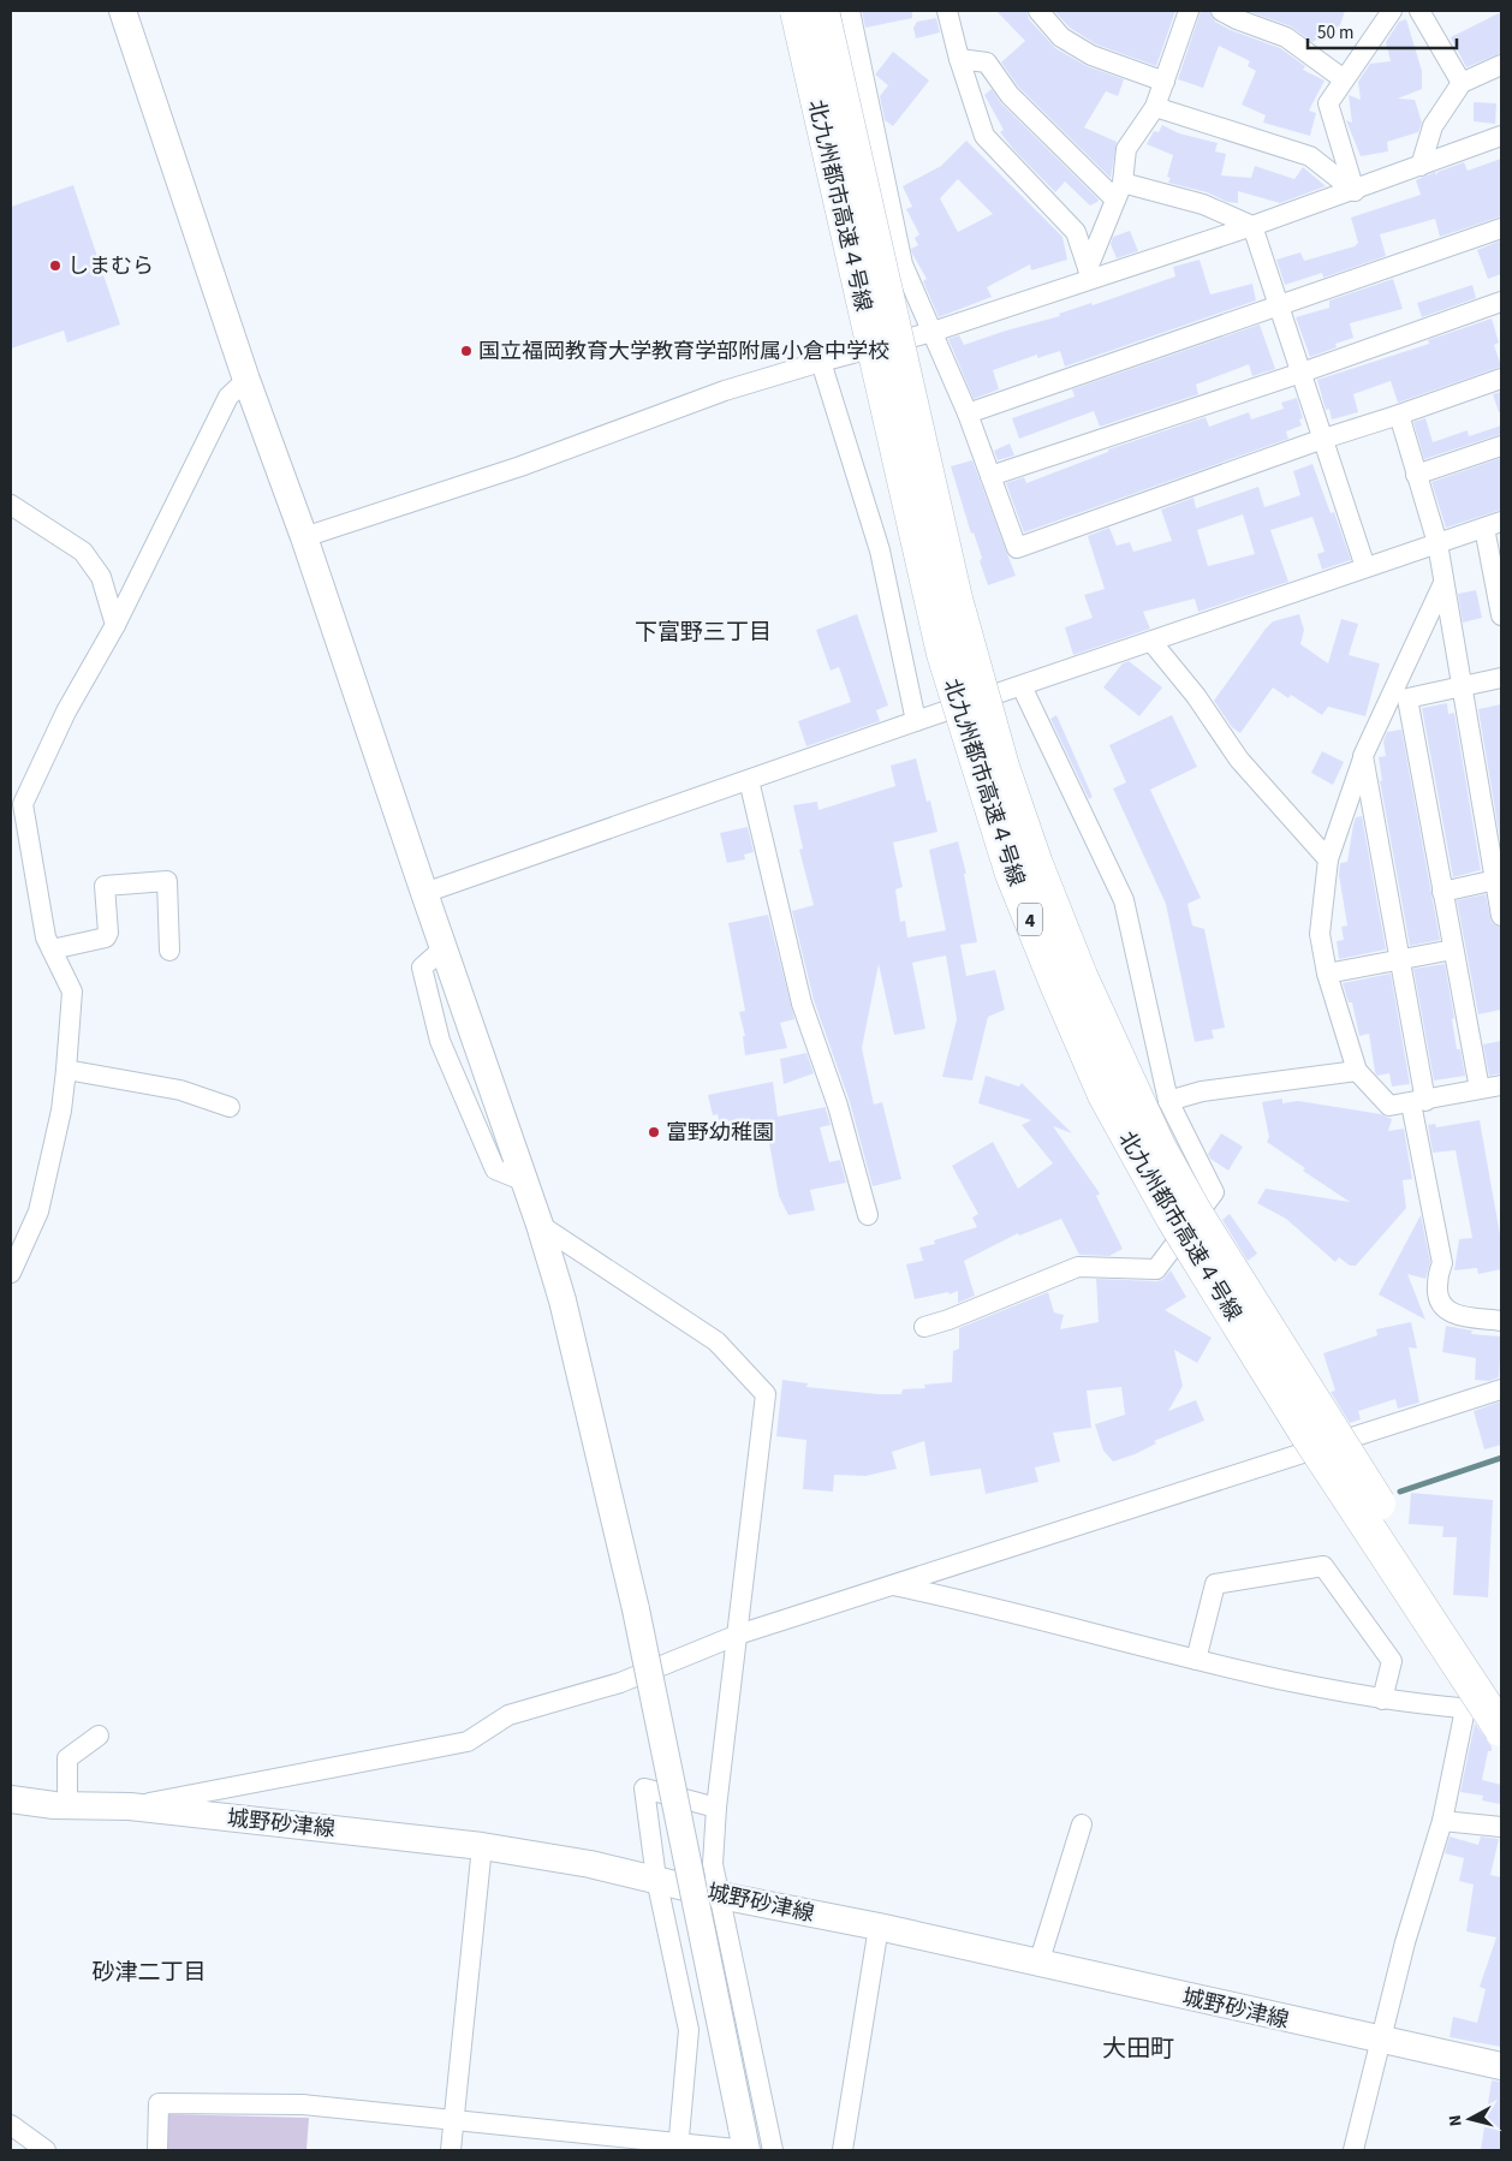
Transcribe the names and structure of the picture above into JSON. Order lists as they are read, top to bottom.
{
  "streets": {
    "highway": ["北九州都市高速４号線", "4"],
    "street": ["城野砂津線"]
  },
  "districts": ["下富野三丁目", "砂津二丁目", "大田町"],
  "places": ["しまむら", "国立福岡教育大学教育学部附属小倉中学校", "富野幼稚園"],
  "scale_bar": "50 m",
  "north": "left"
}
